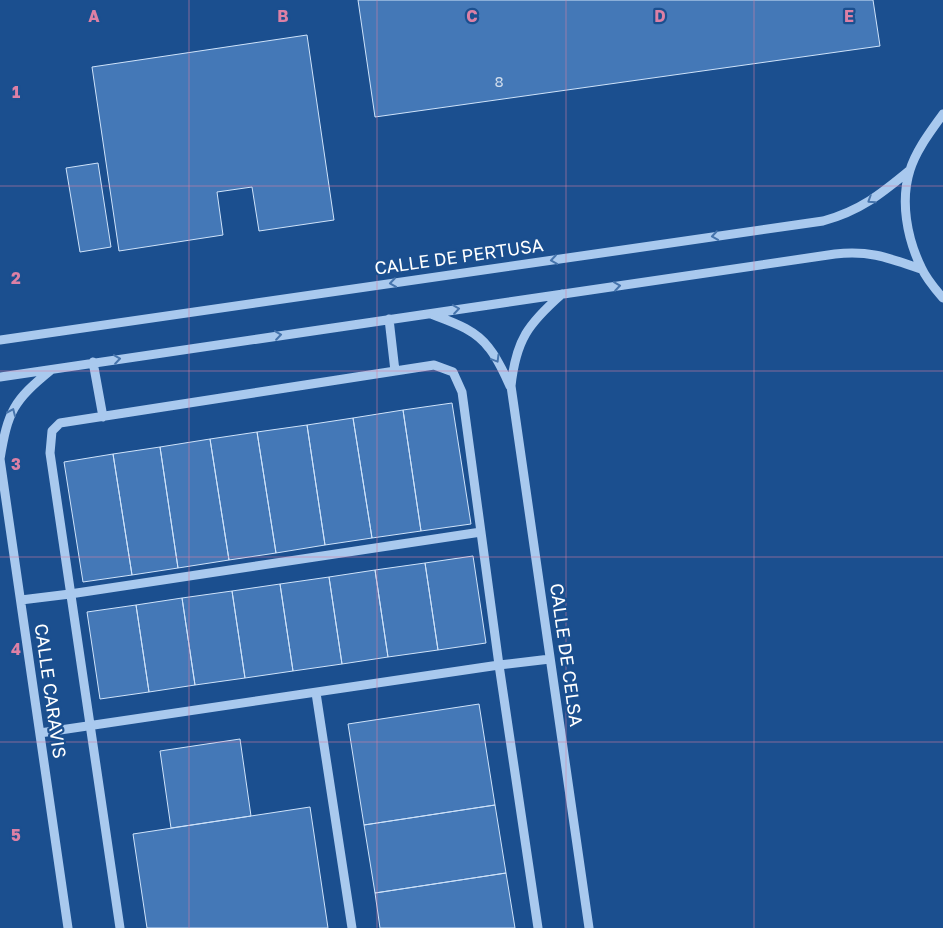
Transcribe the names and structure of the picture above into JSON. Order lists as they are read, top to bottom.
{
  "streets": {
    "street": ["CALLE DE PERTUSA", "CALLE DE CELSA", "CALLE CARAVIS"]
  },
  "house_numbers": ["8"],
  "grid": {
    "columns": [
      "A",
      "B",
      "C",
      "D",
      "E"
    ],
    "rows": [
      "1",
      "2",
      "3",
      "4",
      "5"
    ]
  }
}
